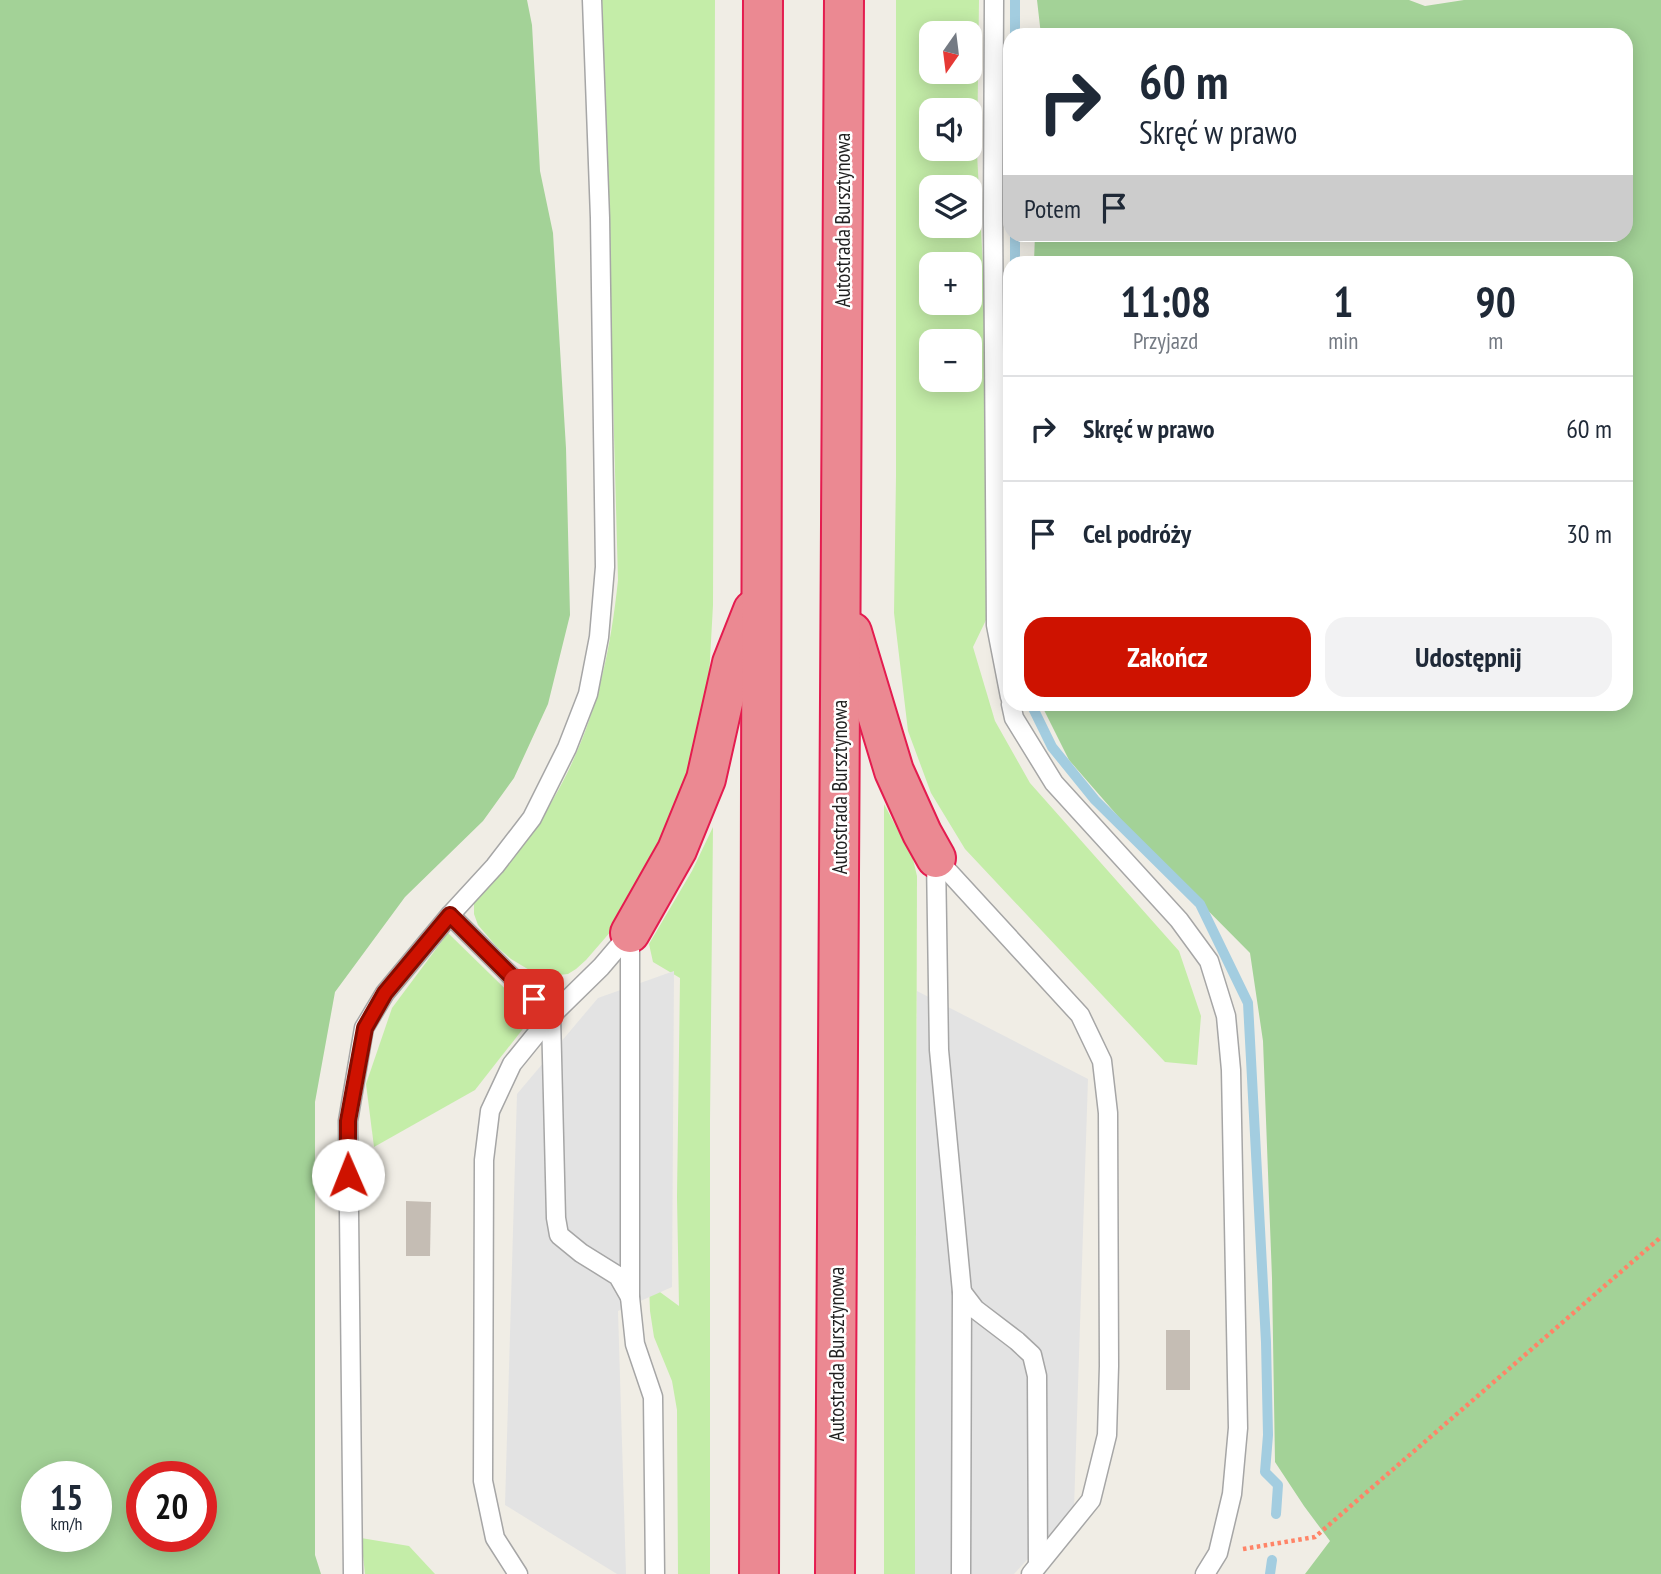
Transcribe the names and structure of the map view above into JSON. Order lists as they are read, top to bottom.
{
  "streets": {
    "highway": ["Autostrada Bursztynowa"]
  },
  "north": "bottom",
  "page": {
    "map_buttons": ["+", "−"],
    "turn": ["60 m", "Skręć w prawo"],
    "then": "Potem",
    "eta": [
      "11:08",
      "Przyjazd",
      "1",
      "min",
      "90",
      "m"
    ],
    "list": [
      {
        "name": "Skręć w prawo",
        "value": "60 m"
      },
      {
        "name": "Cel podróży",
        "value": "30 m"
      }
    ],
    "buttons": ["Zakończ", "Udostępnij"],
    "speed": "15 km/h",
    "limit": "20"
  }
}
